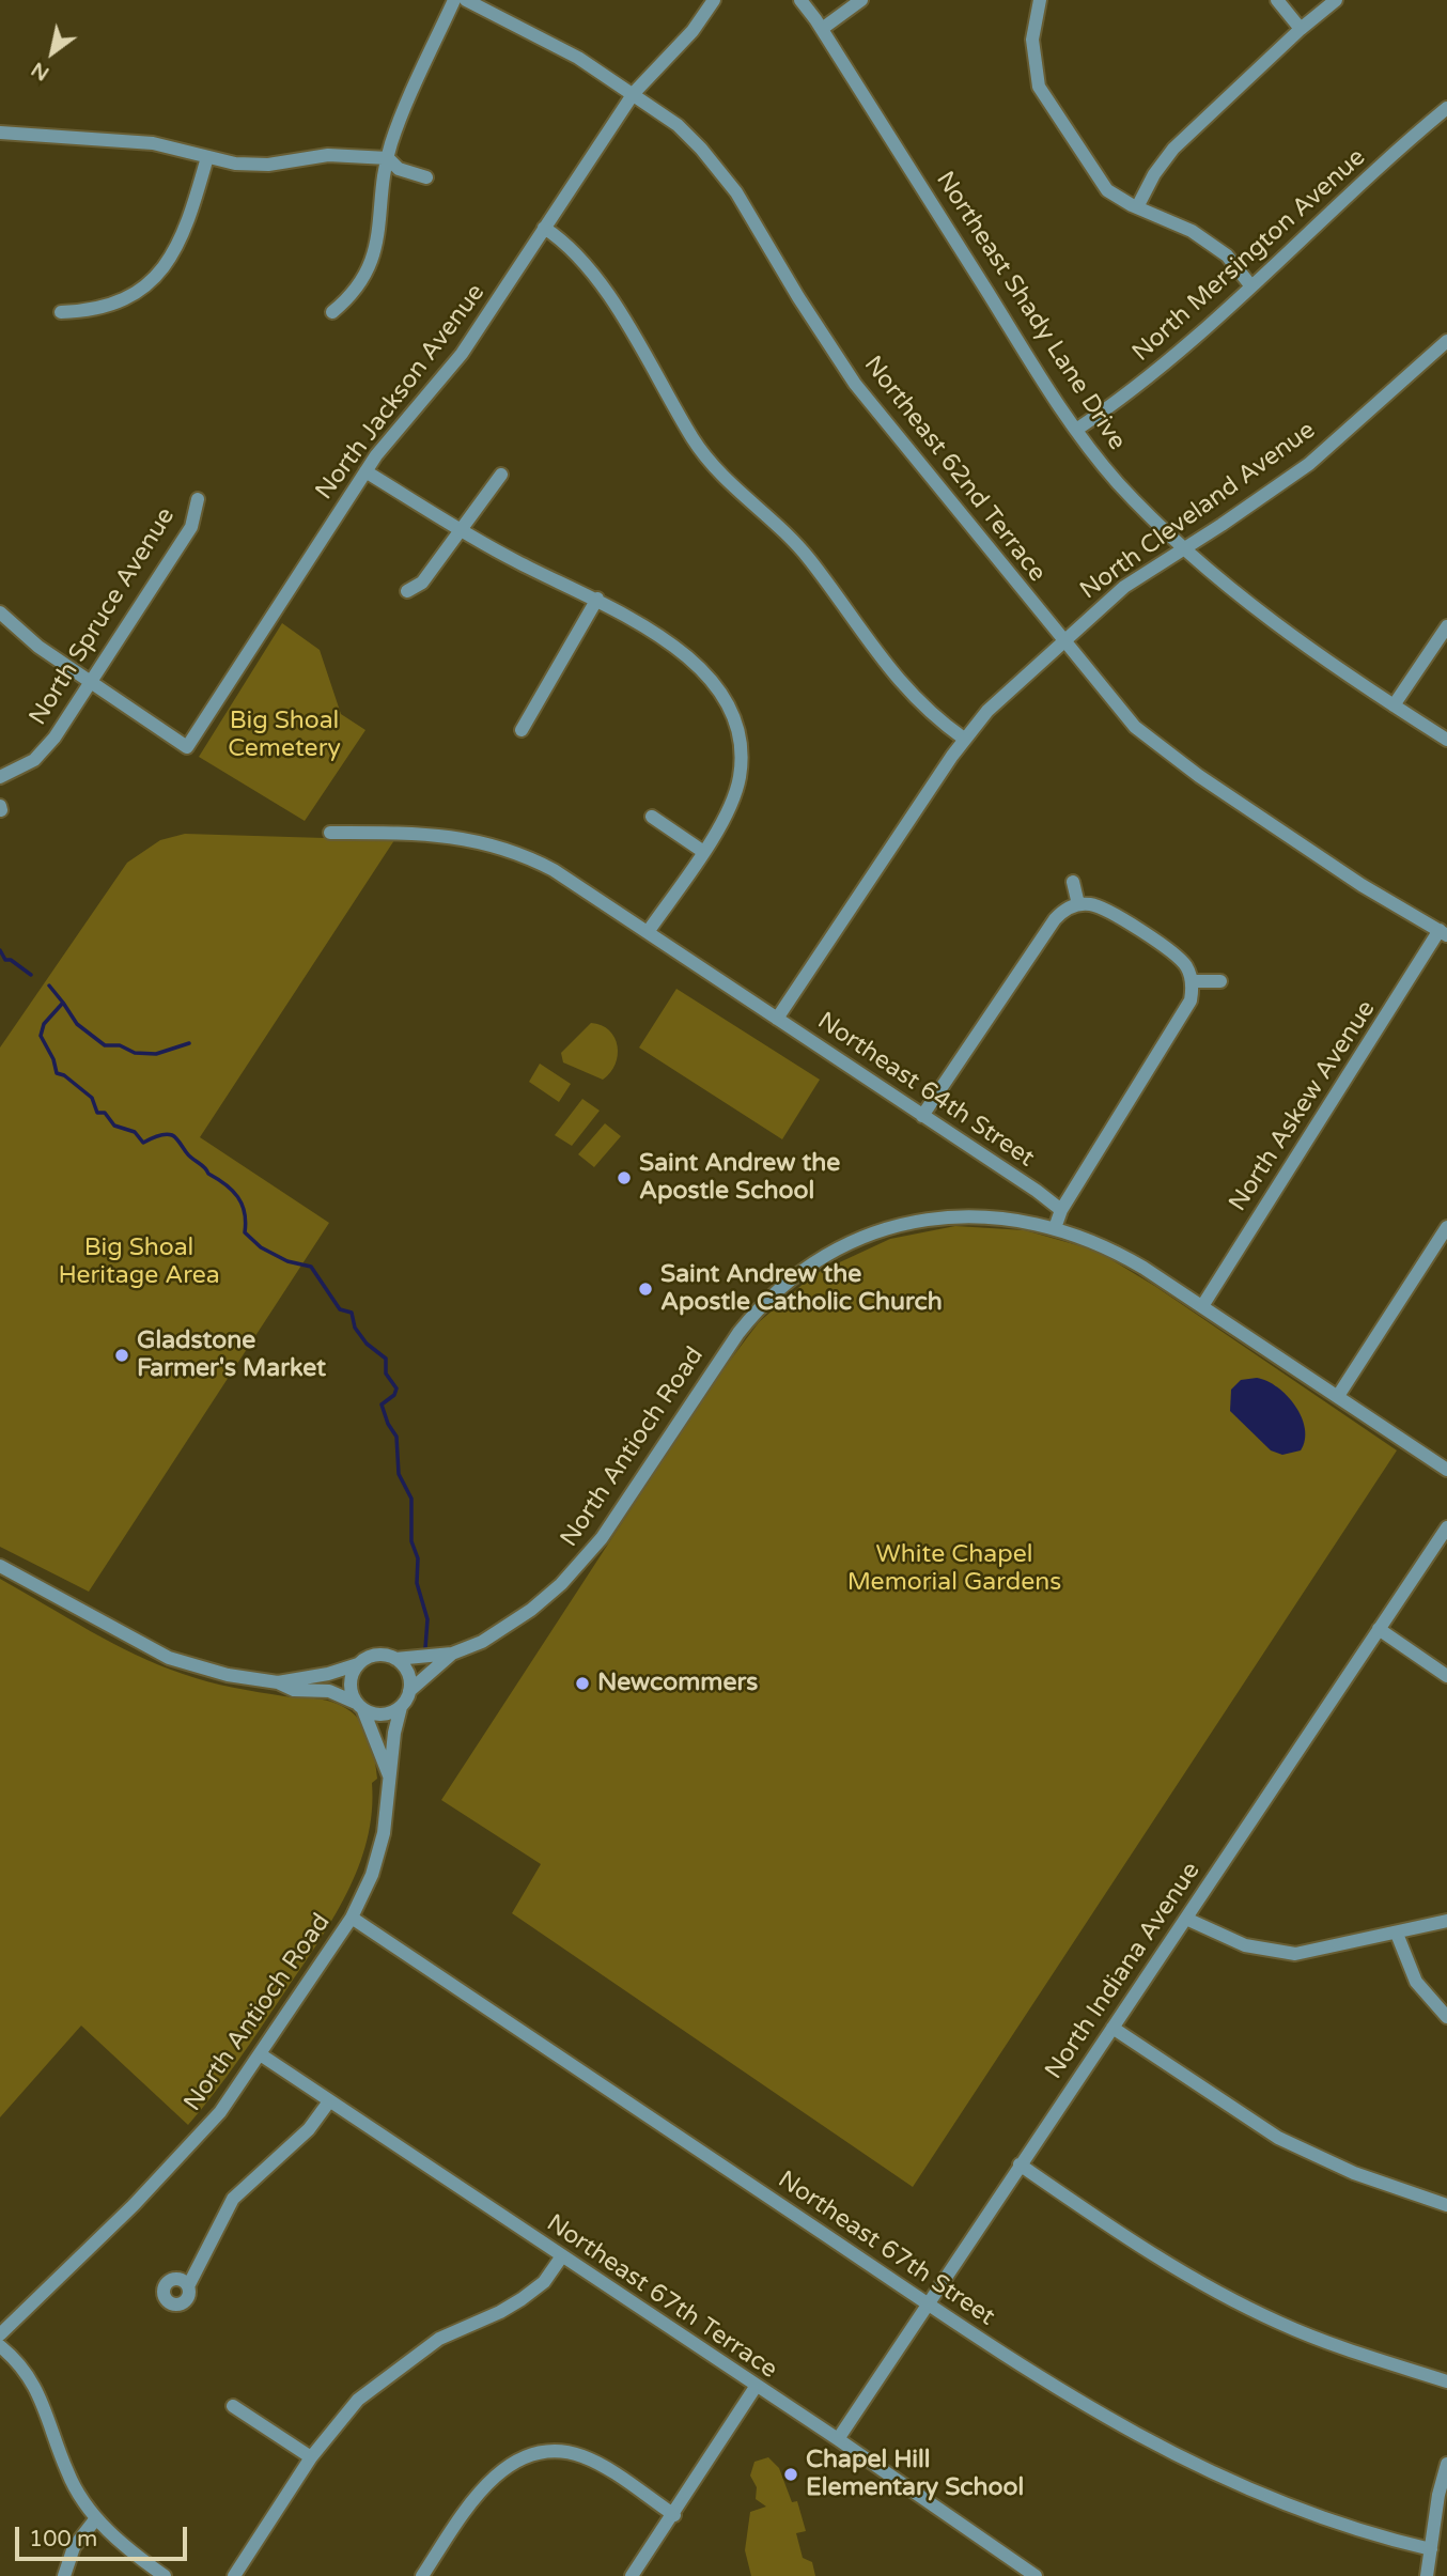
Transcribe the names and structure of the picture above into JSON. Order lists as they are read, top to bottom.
{
  "streets": {
    "street": [
      "North Mersington Avenue",
      "Northeast Shady Lane Drive",
      "North Jackson Avenue",
      "Northeast 62nd Terrace",
      "North Cleveland Avenue",
      "North Spruce Avenue",
      "Northeast 64th Street",
      "North Askew Avenue",
      "North Antioch Road",
      "North Indiana Avenue",
      "Northeast 67th Street",
      "Northeast 67th Terrace"
    ]
  },
  "crossings": [
    ["North Mersington Avenue", "Northeast Shady Lane Drive"],
    ["Northeast Shady Lane Drive", "North Cleveland Avenue"],
    ["North Jackson Avenue", "Northeast 62nd Terrace"],
    ["North Jackson Avenue", "North Spruce Avenue"],
    ["Northeast 62nd Terrace", "North Cleveland Avenue"],
    ["Northeast 62nd Terrace", "North Askew Avenue"],
    ["North Cleveland Avenue", "Northeast 64th Street"],
    ["North Antioch Road", "Northeast 67th Street"],
    ["North Antioch Road", "Northeast 67th Terrace"],
    ["North Indiana Avenue", "Northeast 67th Street"],
    ["North Indiana Avenue", "Northeast 67th Terrace"]
  ],
  "parks": ["Big Shoal Cemetery", "Big Shoal Heritage Area", "White Chapel Memorial Gardens"],
  "places": [
    "Saint Andrew the Apostle School",
    "Saint Andrew the Apostle Catholic Church",
    "Gladstone Farmer's Market",
    "Newcommers",
    "Chapel Hill Elementary School"
  ],
  "scale_bar": "100 m",
  "north": "bottom left"
}
